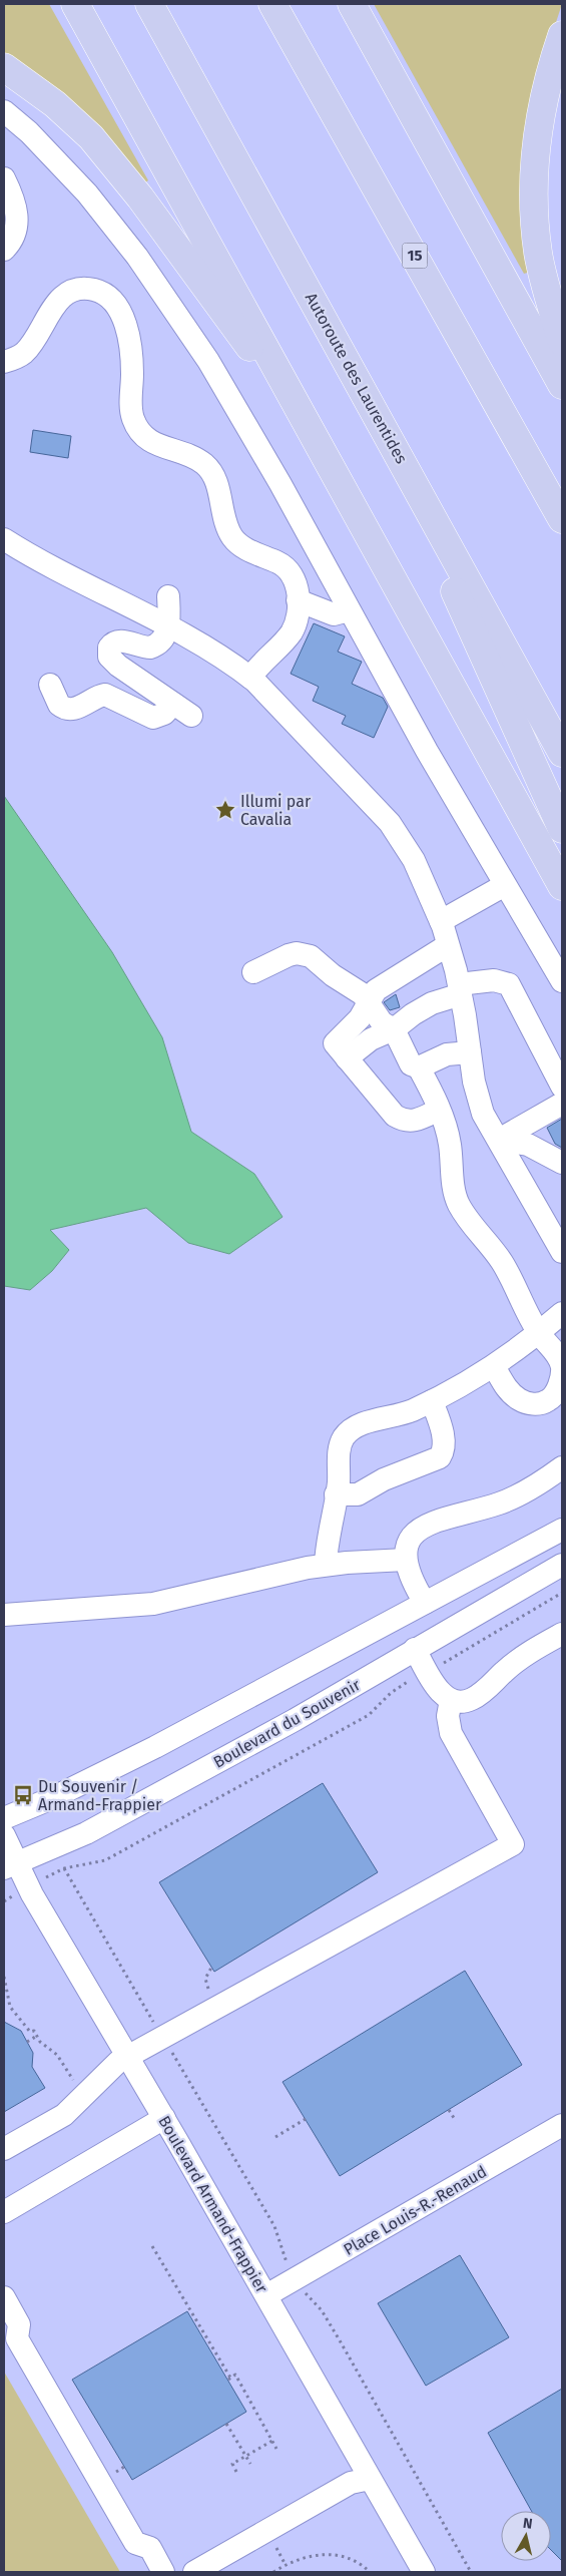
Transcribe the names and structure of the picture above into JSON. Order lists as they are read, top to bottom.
{
  "streets": {
    "highway": ["15", "Autoroute des Laurentides"],
    "street": ["Boulevard du Souvenir", "Boulevard Armand-Frappier", "Place Louis-R.-Renaud"]
  },
  "crossings": [
    ["Boulevard du Souvenir", "Boulevard Armand-Frappier"],
    ["Boulevard Armand-Frappier", "Place Louis-R.-Renaud"]
  ],
  "places": {
    "place": ["Illumi par Cavalia"],
    "bus stop": ["Du Souvenir / Armand-Frappier"]
  },
  "north": "top"
}
